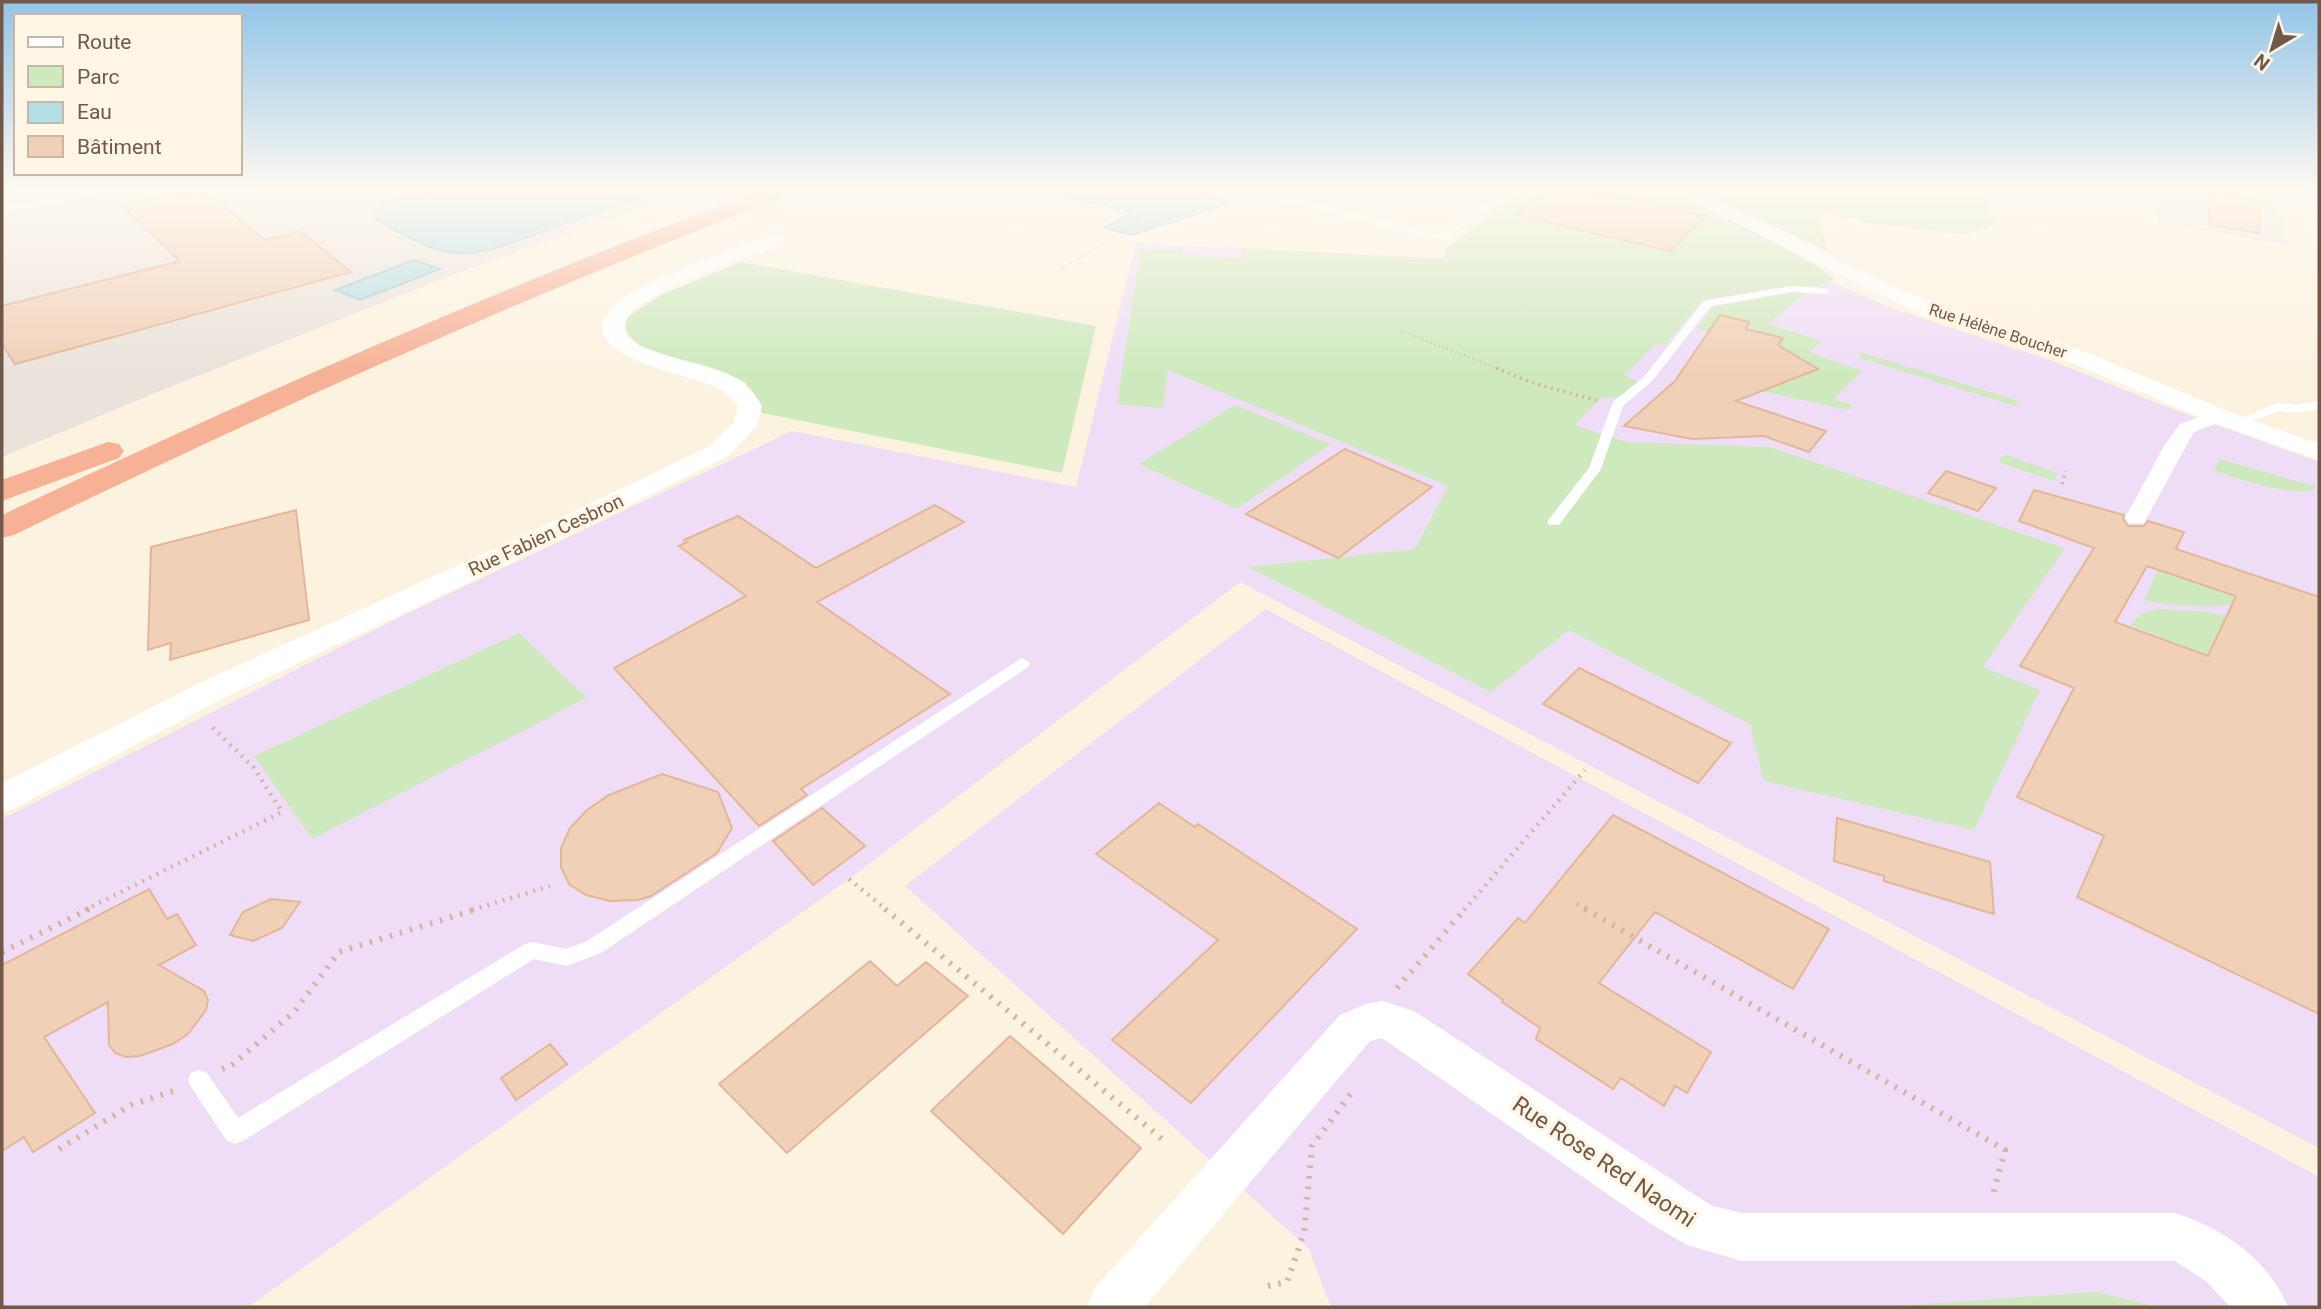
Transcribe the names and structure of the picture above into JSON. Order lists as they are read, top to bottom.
{
  "streets": {
    "street": ["Rue Hélène Boucher", "Rue Fabien Cesbron", "Rue Rose Red Naomi"]
  },
  "legend": [
    "Route",
    "Parc",
    "Eau",
    "Bâtiment"
  ],
  "north": "bottom left"
}
